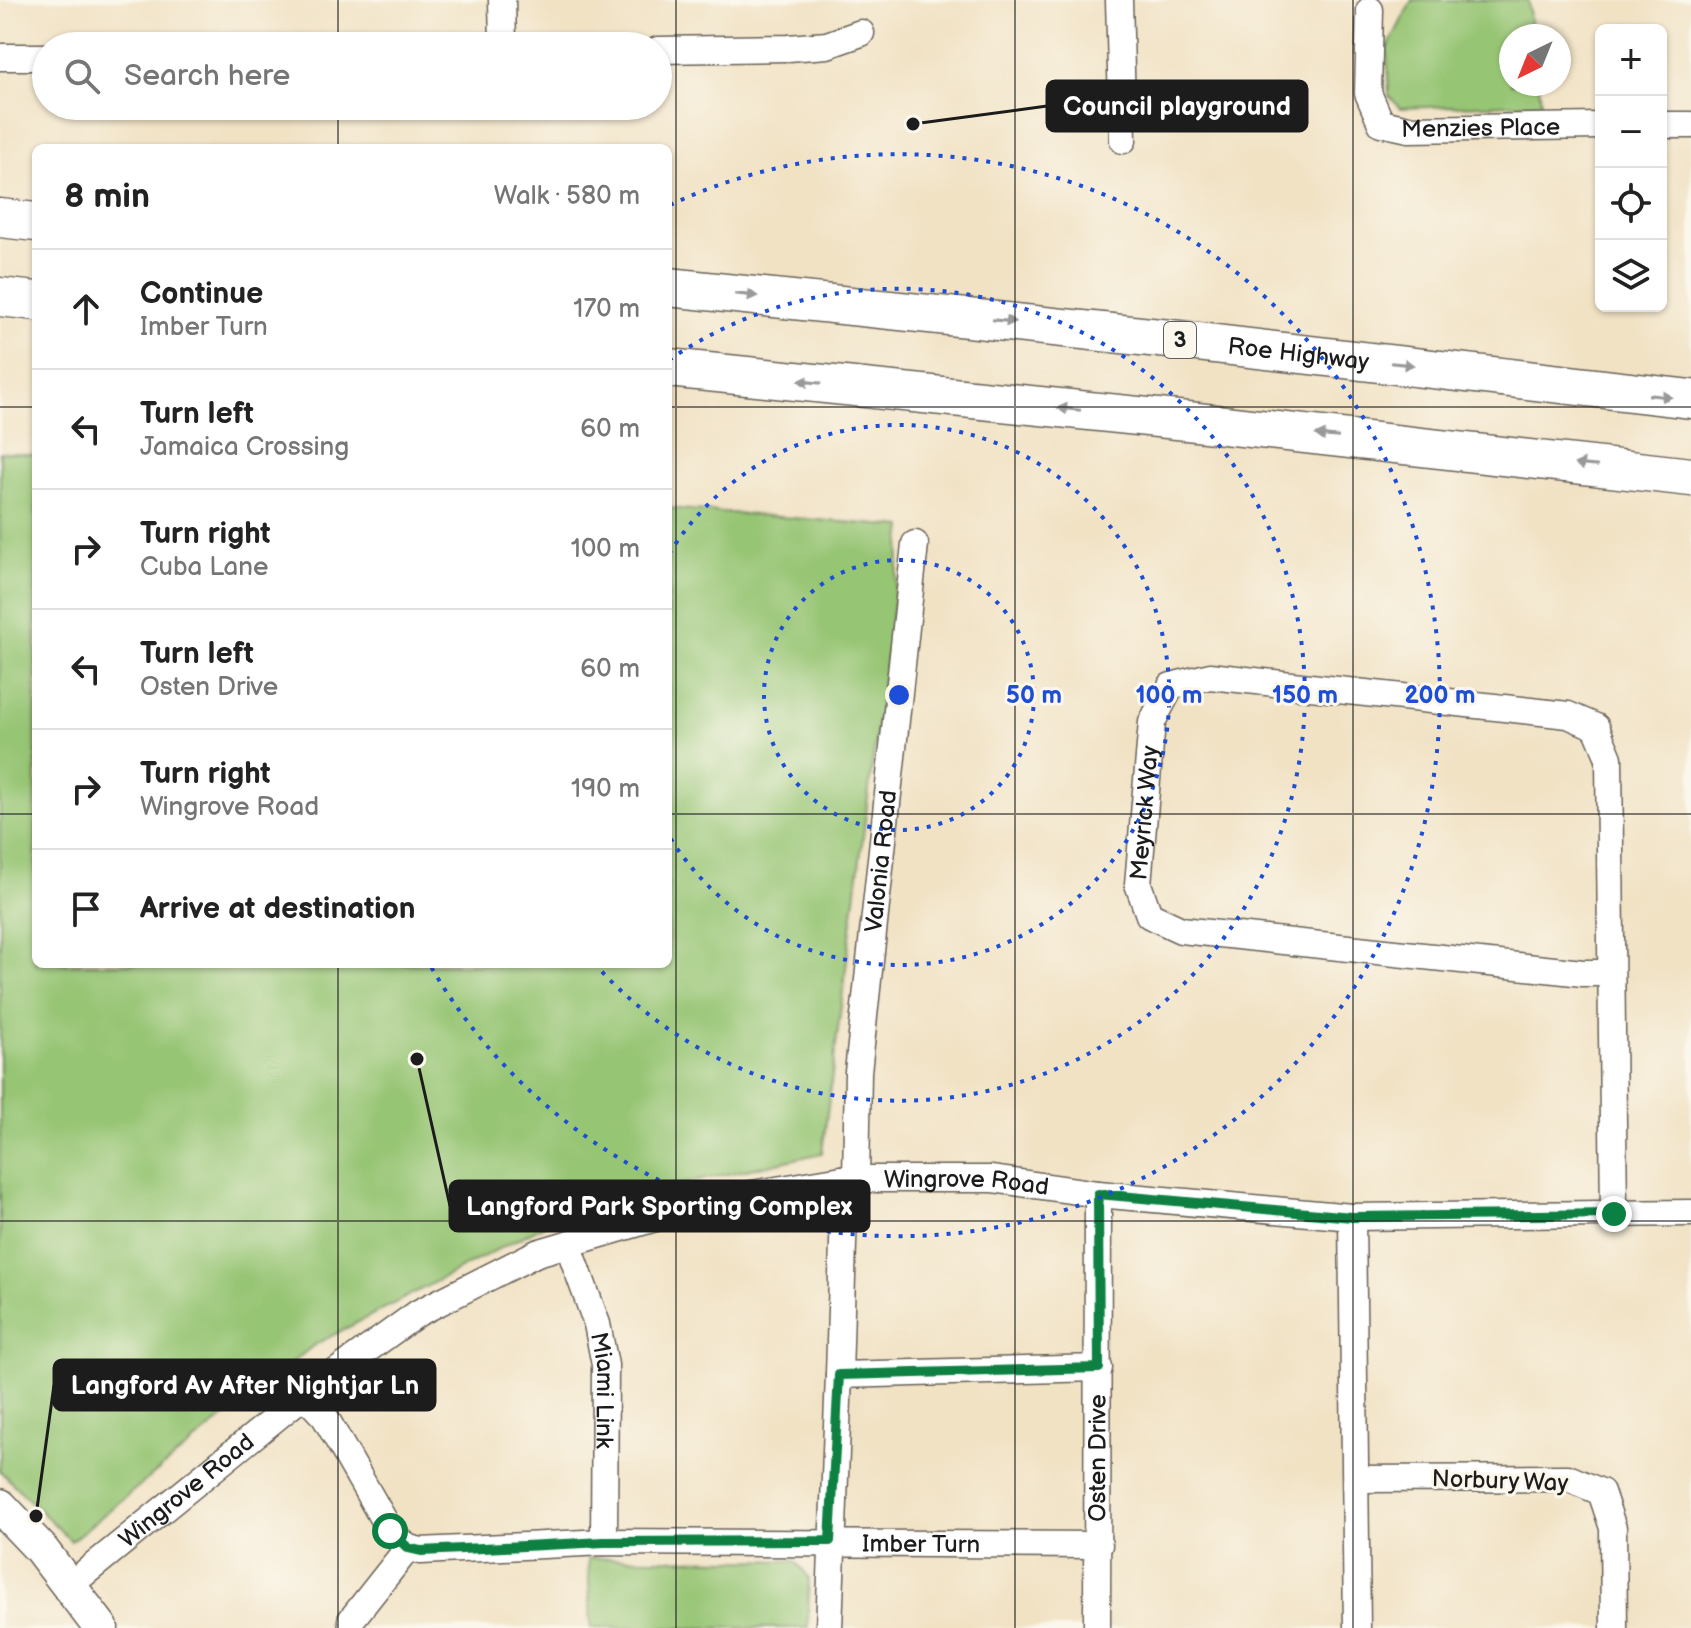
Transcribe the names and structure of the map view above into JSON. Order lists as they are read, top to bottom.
{
  "streets": {
    "highway": ["3", "Roe Highway"],
    "street": [
      "Menzies Place",
      "Meyrick Way",
      "Valonia Road",
      "Wingrove Road",
      "Miami Link",
      "Osten Drive",
      "Norbury Way",
      "Imber Turn"
    ]
  },
  "crossings": [
    ["Meyrick Way", "Wingrove Road"],
    ["Valonia Road", "Wingrove Road"],
    ["Valonia Road", "Imber Turn"],
    ["Wingrove Road", "Miami Link"],
    ["Wingrove Road", "Osten Drive"],
    ["Miami Link", "Imber Turn"],
    ["Osten Drive", "Imber Turn"]
  ],
  "places": ["Council playground", "Langford Park Sporting Complex", "Langford Av After Nightjar Ln"],
  "north": "bottom left",
  "page": {
    "map_buttons": ["+", "−"],
    "search": "Search here",
    "heading": ["8 min", "Walk · 580 m"],
    "list": [
      ["Continue", "Imber Turn", "170 m"],
      ["Turn left", "Jamaica Crossing", "60 m"],
      ["Turn right", "Cuba Lane", "100 m"],
      ["Turn left", "Osten Drive", "60 m"],
      ["Turn right", "Wingrove Road", "190 m"],
      "Arrive at destination"
    ]
  },
  "rings": [
    "50 m",
    "100 m",
    "150 m",
    "200 m"
  ]
}
